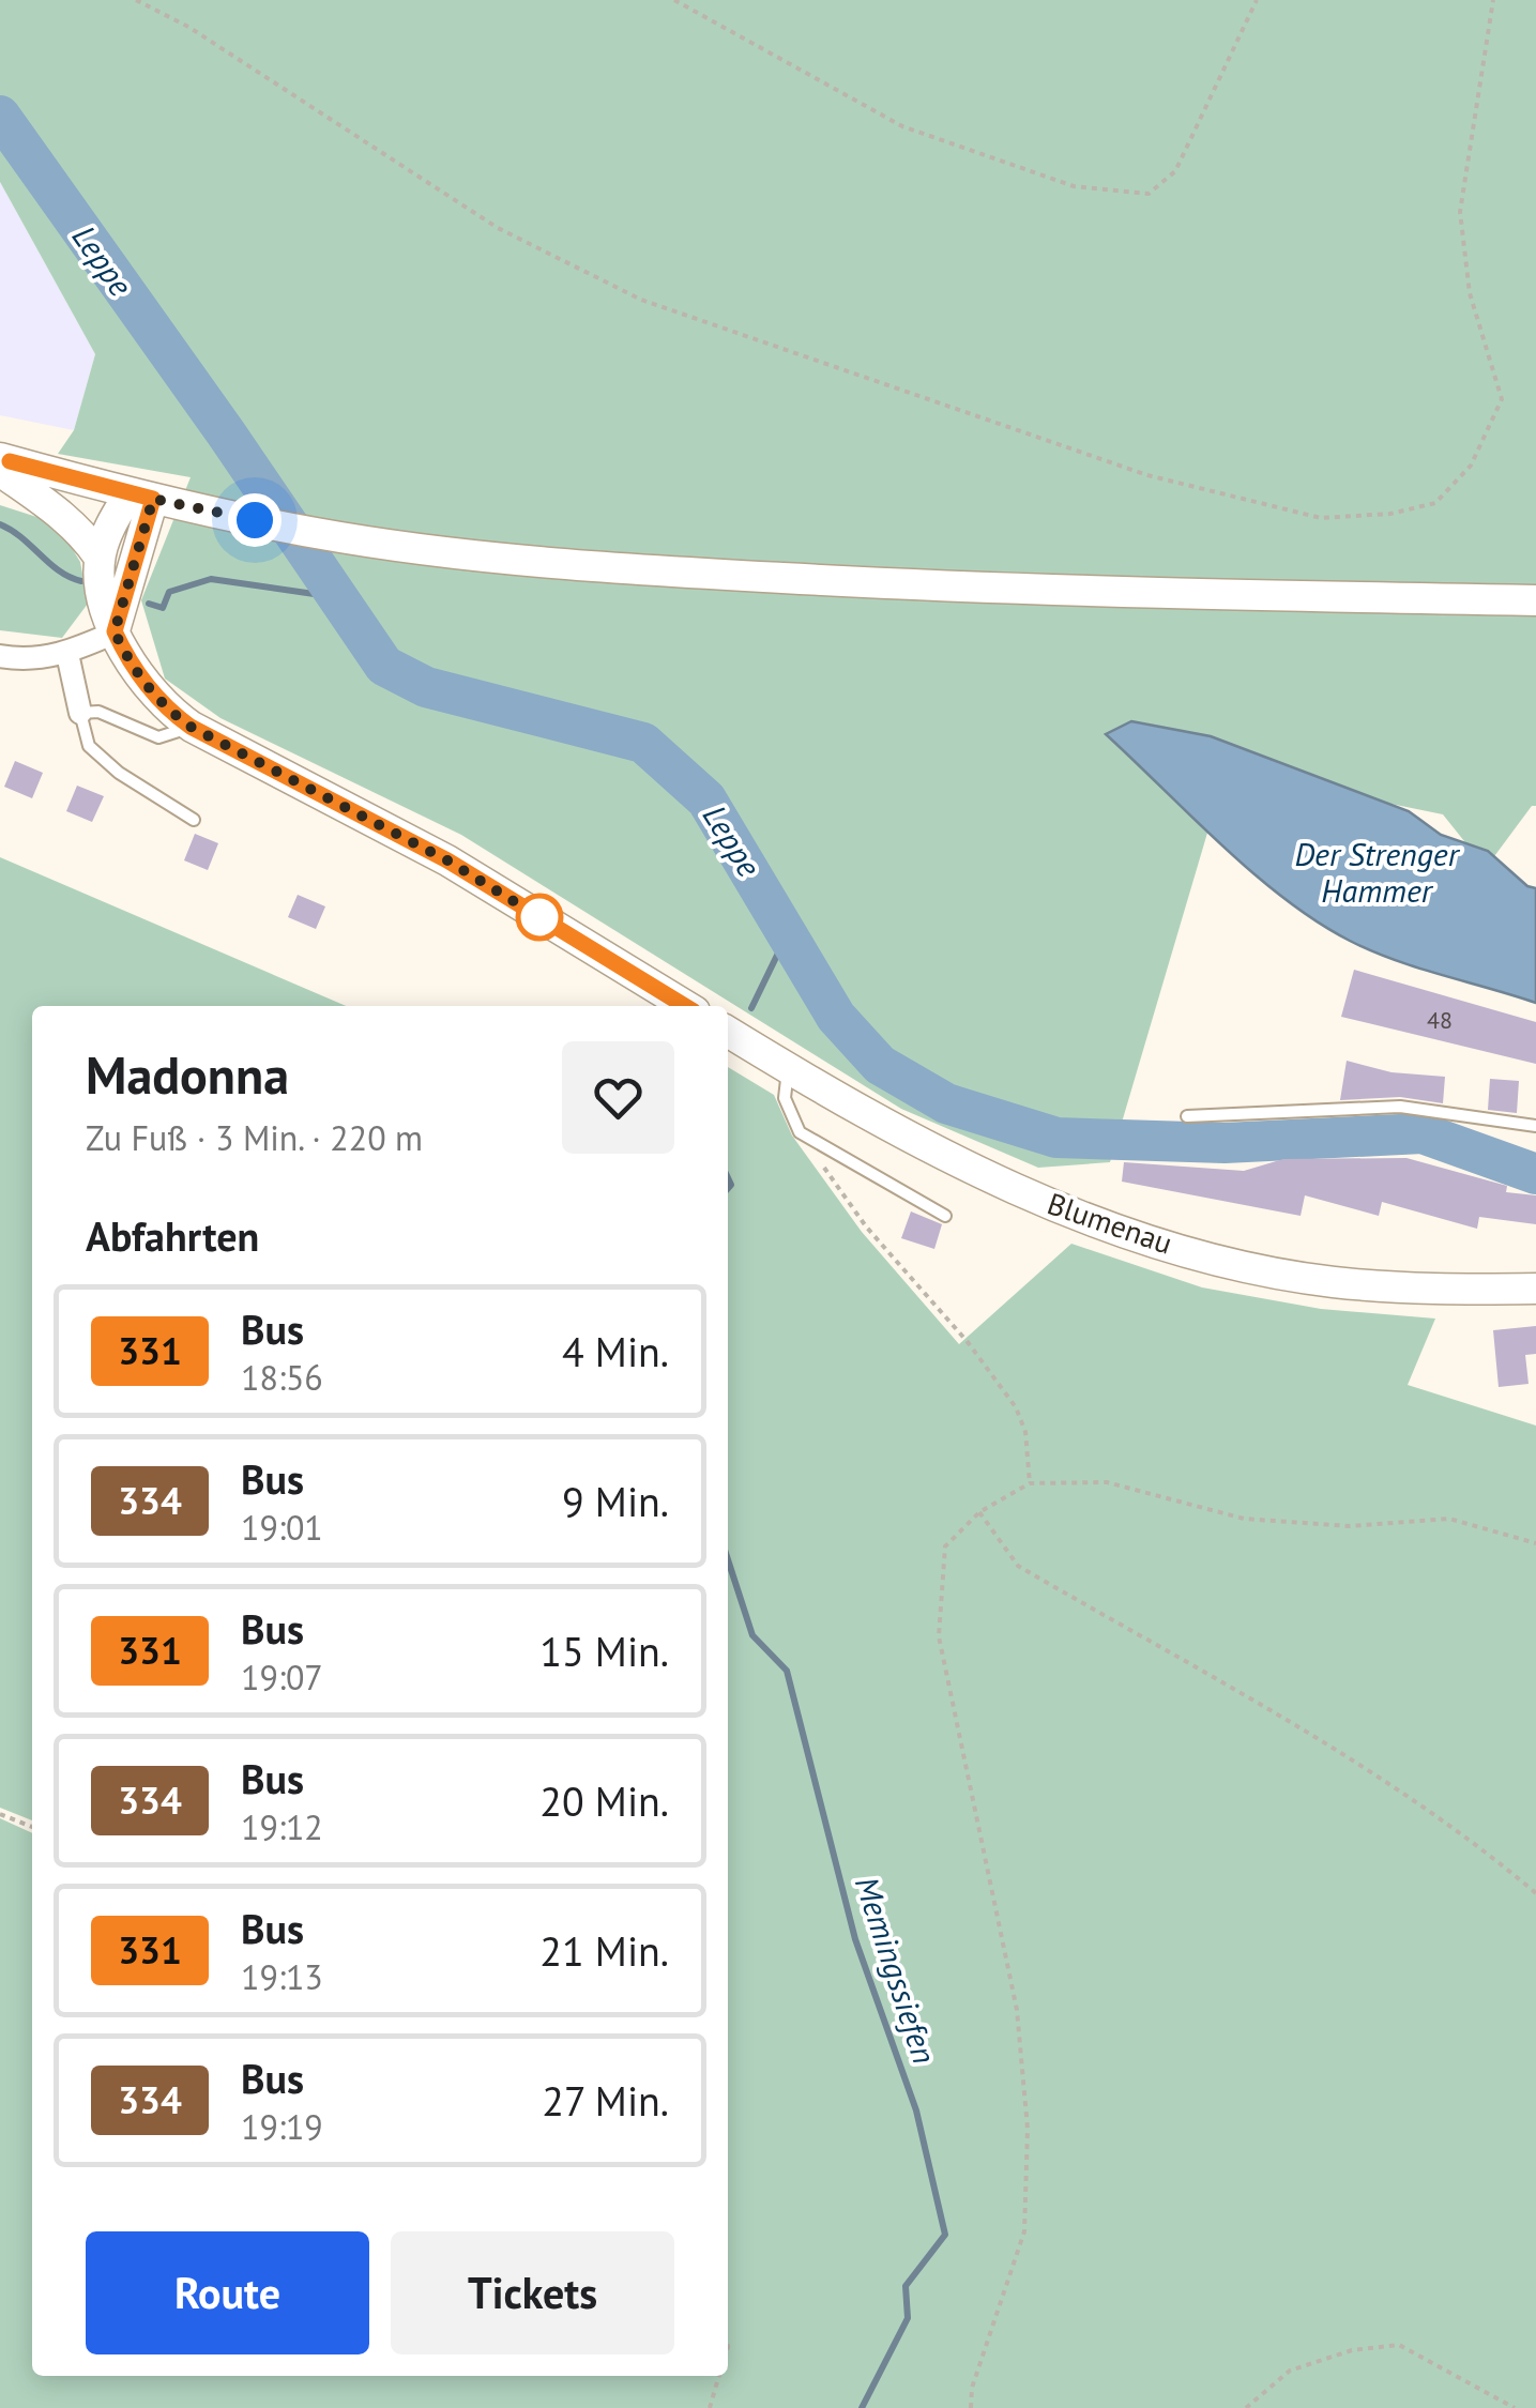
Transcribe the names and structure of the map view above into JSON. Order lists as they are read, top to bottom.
{
  "streets": {
    "main road": ["Blumenau"]
  },
  "water": ["Leppe", "Der Strenger Hammer", "Memingssiefen"],
  "lines": ["bus line 331"],
  "house_numbers": ["48"],
  "page": {
    "heading": [
      ["Madonna", "Zu Fuß · 3 Min. · 220 m"],
      "Abfahrten"
    ],
    "list": [
      {
        "mark": "331",
        "name": "Bus",
        "note": "18:56",
        "value": "4 Min."
      },
      {
        "mark": "334",
        "name": "Bus",
        "note": "19:01",
        "value": "9 Min."
      },
      {
        "mark": "331",
        "name": "Bus",
        "note": "19:07",
        "value": "15 Min."
      },
      {
        "mark": "334",
        "name": "Bus",
        "note": "19:12",
        "value": "20 Min."
      },
      {
        "mark": "331",
        "name": "Bus",
        "note": "19:13",
        "value": "21 Min."
      },
      {
        "mark": "334",
        "name": "Bus",
        "note": "19:19",
        "value": "27 Min."
      }
    ],
    "buttons": ["Route", "Tickets"]
  }
}
